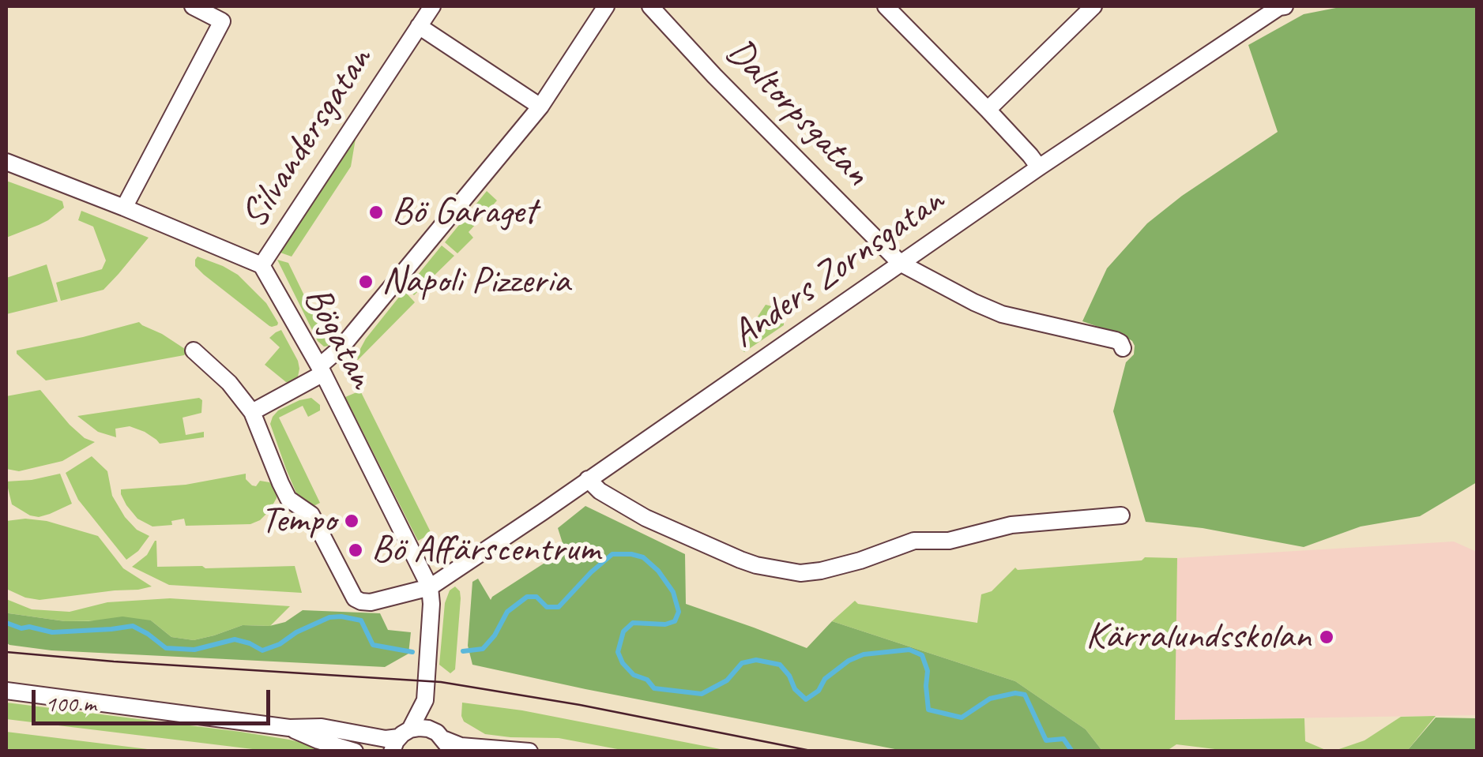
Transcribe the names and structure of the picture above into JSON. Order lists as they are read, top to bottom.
{
  "streets": {
    "street": [
      "Daltorpsgatan",
      "Silvandersgatan",
      "Anders Zornsgatan",
      "Bögatan"
    ]
  },
  "crossings": [
    ["Daltorpsgatan", "Anders Zornsgatan"],
    ["Silvandersgatan", "Bögatan"],
    ["Anders Zornsgatan", "Bögatan"]
  ],
  "places": [
    "Bö Garaget",
    "Napoli Pizzeria",
    "Tempo",
    "Bö Affärscentrum",
    "Kärralundsskolan"
  ],
  "scale_bar": "100 m"
}
